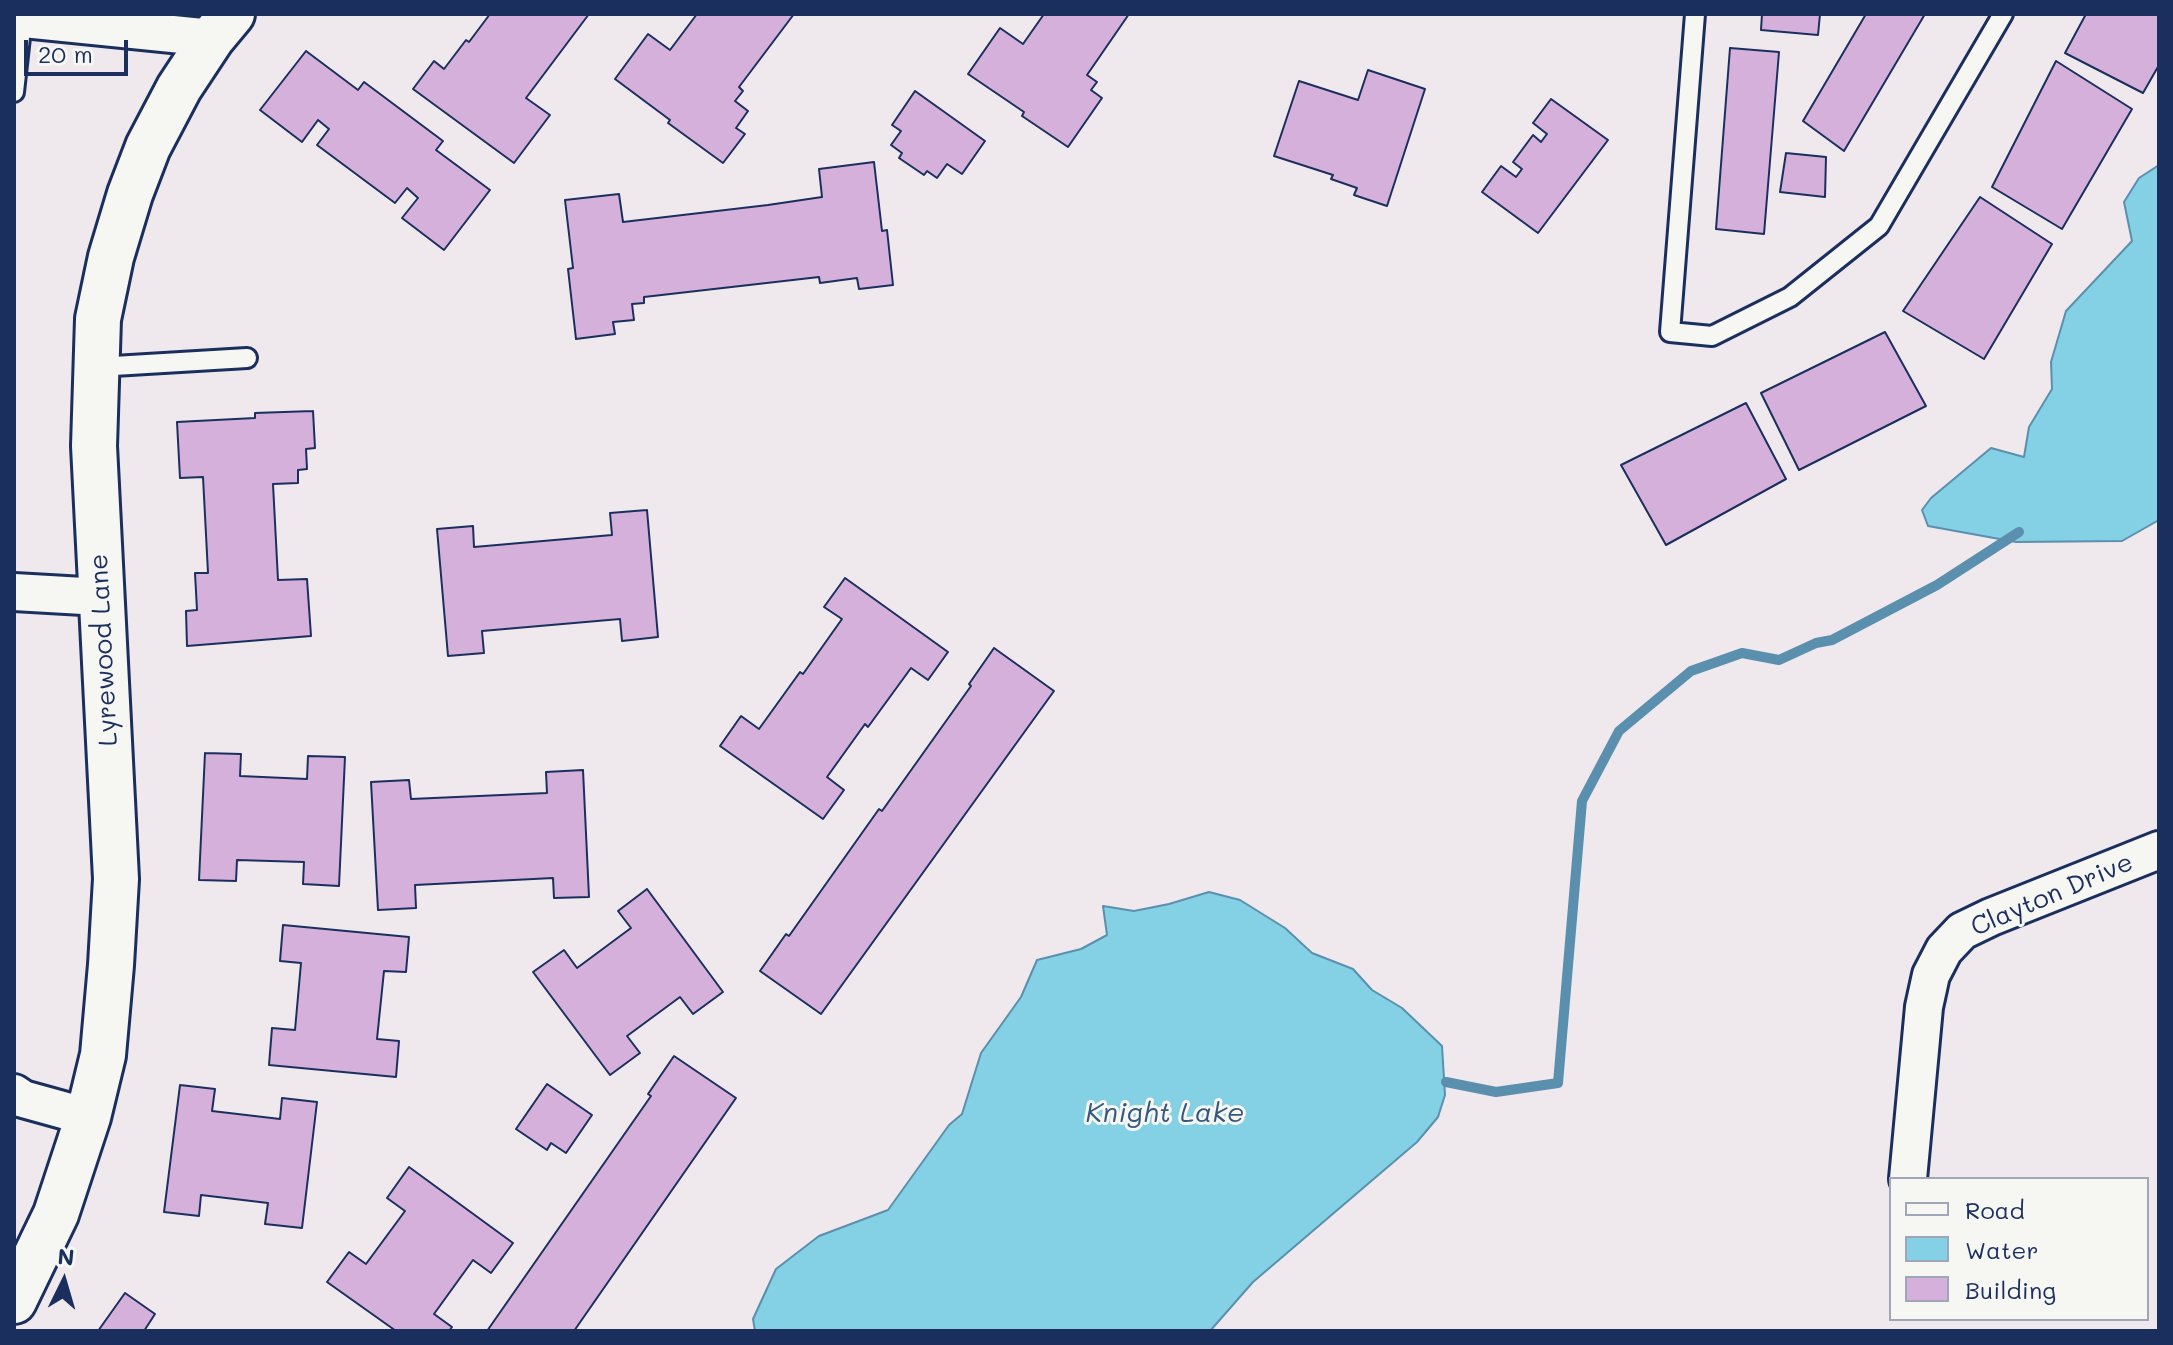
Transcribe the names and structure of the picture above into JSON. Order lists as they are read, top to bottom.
{
  "streets": {
    "street": ["Lyrewood Lane", "Clayton Drive"]
  },
  "water": ["Knight Lake"],
  "legend": ["Road", "Water", "Building"],
  "scale_bar": "20 m",
  "north": "top"
}
